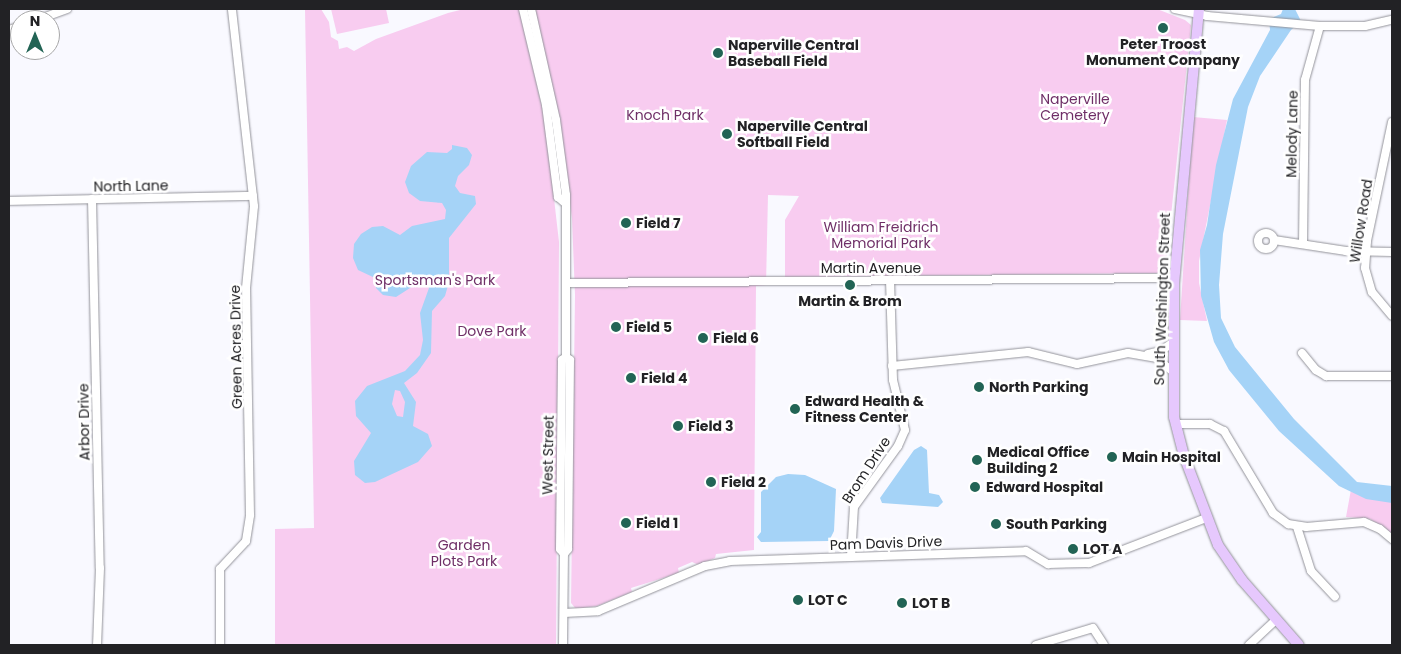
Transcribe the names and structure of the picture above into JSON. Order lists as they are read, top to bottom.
{
  "streets": {
    "main road": ["South Washington Street"],
    "street": [
      "Melody Lane",
      "North Lane",
      "Willow Road",
      "Martin Avenue",
      "Green Acres Drive",
      "Arbor Drive",
      "West Street",
      "Brom Drive",
      "Pam Davis Drive"
    ]
  },
  "crossings": [
    ["North Lane", "Green Acres Drive"],
    ["North Lane", "Arbor Drive"],
    ["Martin Avenue", "South Washington Street"],
    ["Martin Avenue", "West Street"],
    ["Martin Avenue", "Brom Drive"],
    ["South Washington Street", "Pam Davis Drive"],
    ["West Street", "Pam Davis Drive"],
    ["Brom Drive", "Pam Davis Drive"]
  ],
  "parks": [
    "Naperville Cemetery",
    "Knoch Park",
    "William Freidrich Memorial Park",
    "Sportsman's Park",
    "Dove Park",
    "Garden Plots Park"
  ],
  "places": [
    "Peter Troost Monument Company",
    "Naperville Central Baseball Field",
    "Naperville Central Softball Field",
    "Field 7",
    "Martin & Brom",
    "Field 5",
    "Field 6",
    "Field 4",
    "North Parking",
    "Edward Health & Fitness Center",
    "Field 3",
    "Main Hospital",
    "Medical Office Building 2",
    "Field 2",
    "Edward Hospital",
    "Field 1",
    "South Parking",
    "LOT A",
    "LOT C",
    "LOT B"
  ],
  "north": "top"
}
